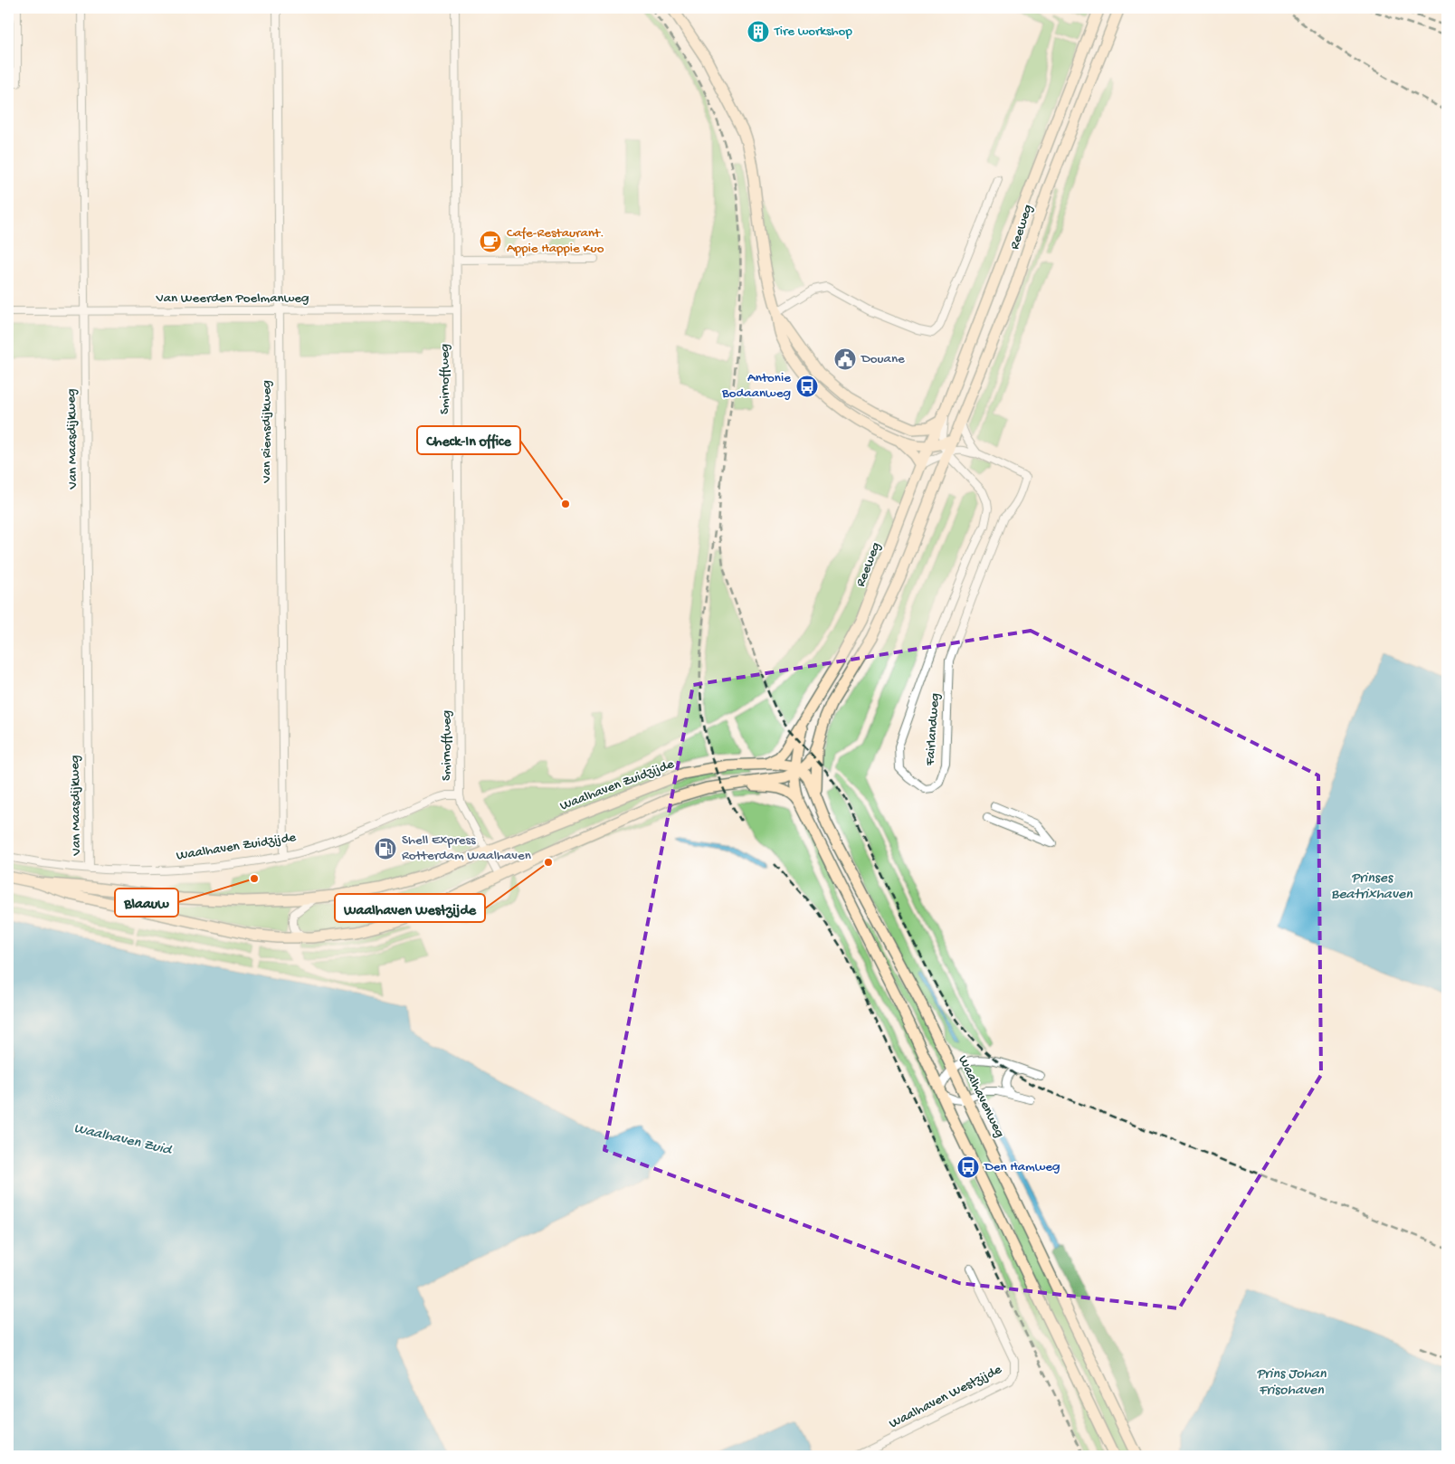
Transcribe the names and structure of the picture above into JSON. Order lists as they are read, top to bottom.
{
  "streets": {
    "main road": ["Reeweg", "Waalhaven Zuidzijde", "Waalhavenweg"],
    "street": [
      "Van Weerden Poelmanweg",
      "Smirnoffweg",
      "Van Riemsdijkweg",
      "Van Maasdijkweg",
      "Fairlandweg",
      "Waalhaven Westzijde"
    ]
  },
  "crossings": [
    ["Reeweg", "Waalhaven Zuidzijde"],
    ["Reeweg", "Waalhavenweg"],
    ["Van Weerden Poelmanweg", "Smirnoffweg"],
    ["Van Weerden Poelmanweg", "Van Riemsdijkweg"],
    ["Van Weerden Poelmanweg", "Van Maasdijkweg"],
    ["Smirnoffweg", "Waalhaven Zuidzijde"],
    ["Van Riemsdijkweg", "Waalhaven Zuidzijde"],
    ["Van Maasdijkweg", "Waalhaven Zuidzijde"]
  ],
  "water": ["Prinses Beatrixhaven", "Waalhaven Zuid", "Prins Johan Frisohaven"],
  "places": {
    "building": ["Tire workshop"],
    "cafe": ["Cafe-Restaurant. Appie Happie Kuo"],
    "public building": ["Douane"],
    "bus stop": ["Antonie Bodaanweg", "Den Hamweg"],
    "other": ["Check-In office", "Waalhaven Westzijde", "Blaauw"],
    "fuel station": ["Shell Express Rotterdam Waalhaven"]
  }
}
